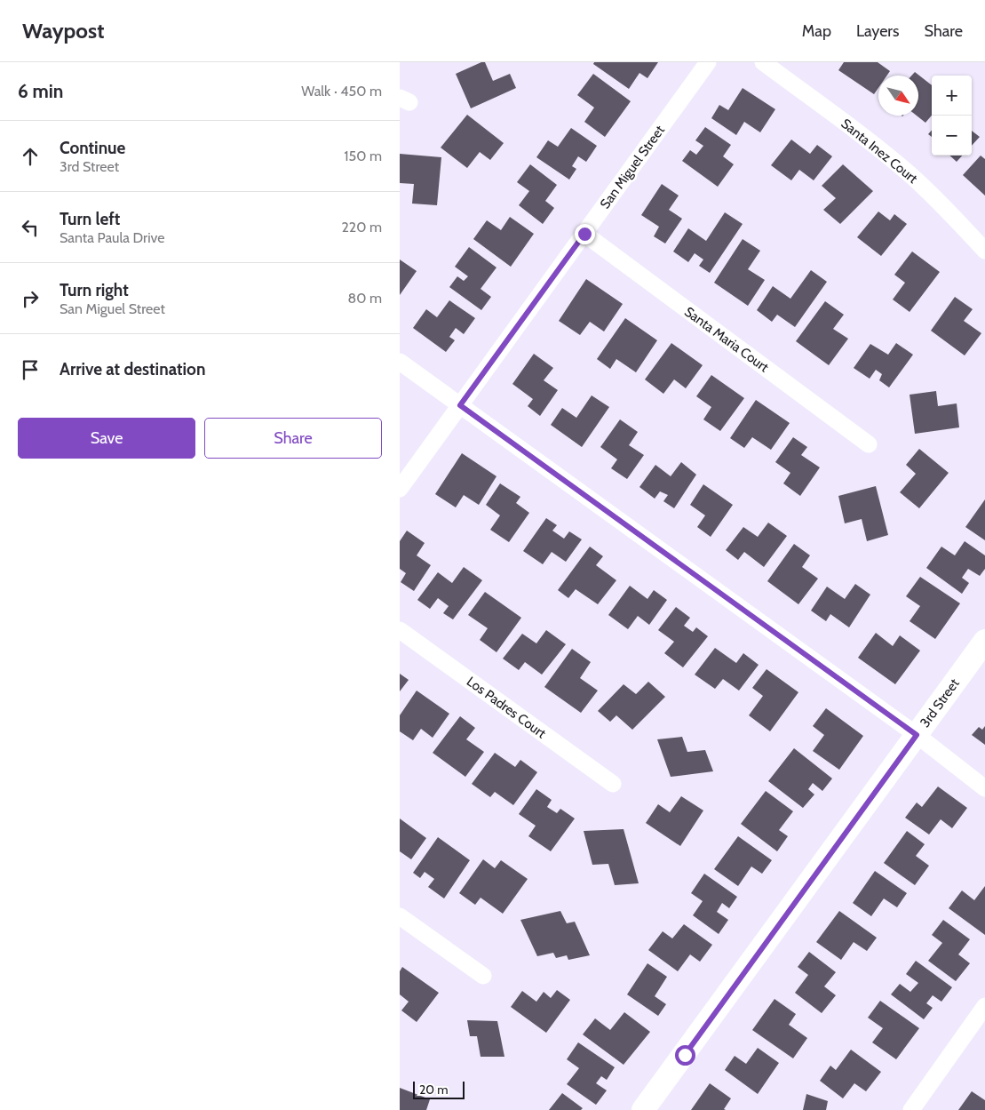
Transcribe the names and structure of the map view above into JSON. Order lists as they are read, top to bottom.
{
  "streets": {
    "street": [
      "Santa Inez Court",
      "San Miguel Street",
      "Santa Maria Court",
      "3rd Street",
      "Los Padres Court"
    ]
  },
  "crossings": [
    ["San Miguel Street", "Santa Maria Court"]
  ],
  "scale_bar": "20 m",
  "north": "bottom right",
  "page": {
    "header": "Waypost",
    "nav": ["Map", "Layers", "Share"],
    "heading": ["6 min", "Walk · 450 m"],
    "map_buttons": ["+", "−"],
    "list": [
      ["Continue", "3rd Street", "150 m"],
      ["Turn left", "Santa Paula Drive", "220 m"],
      ["Turn right", "San Miguel Street", "80 m"],
      "Arrive at destination"
    ],
    "buttons": ["Save", "Share"],
    "scale": "20 m"
  }
}
